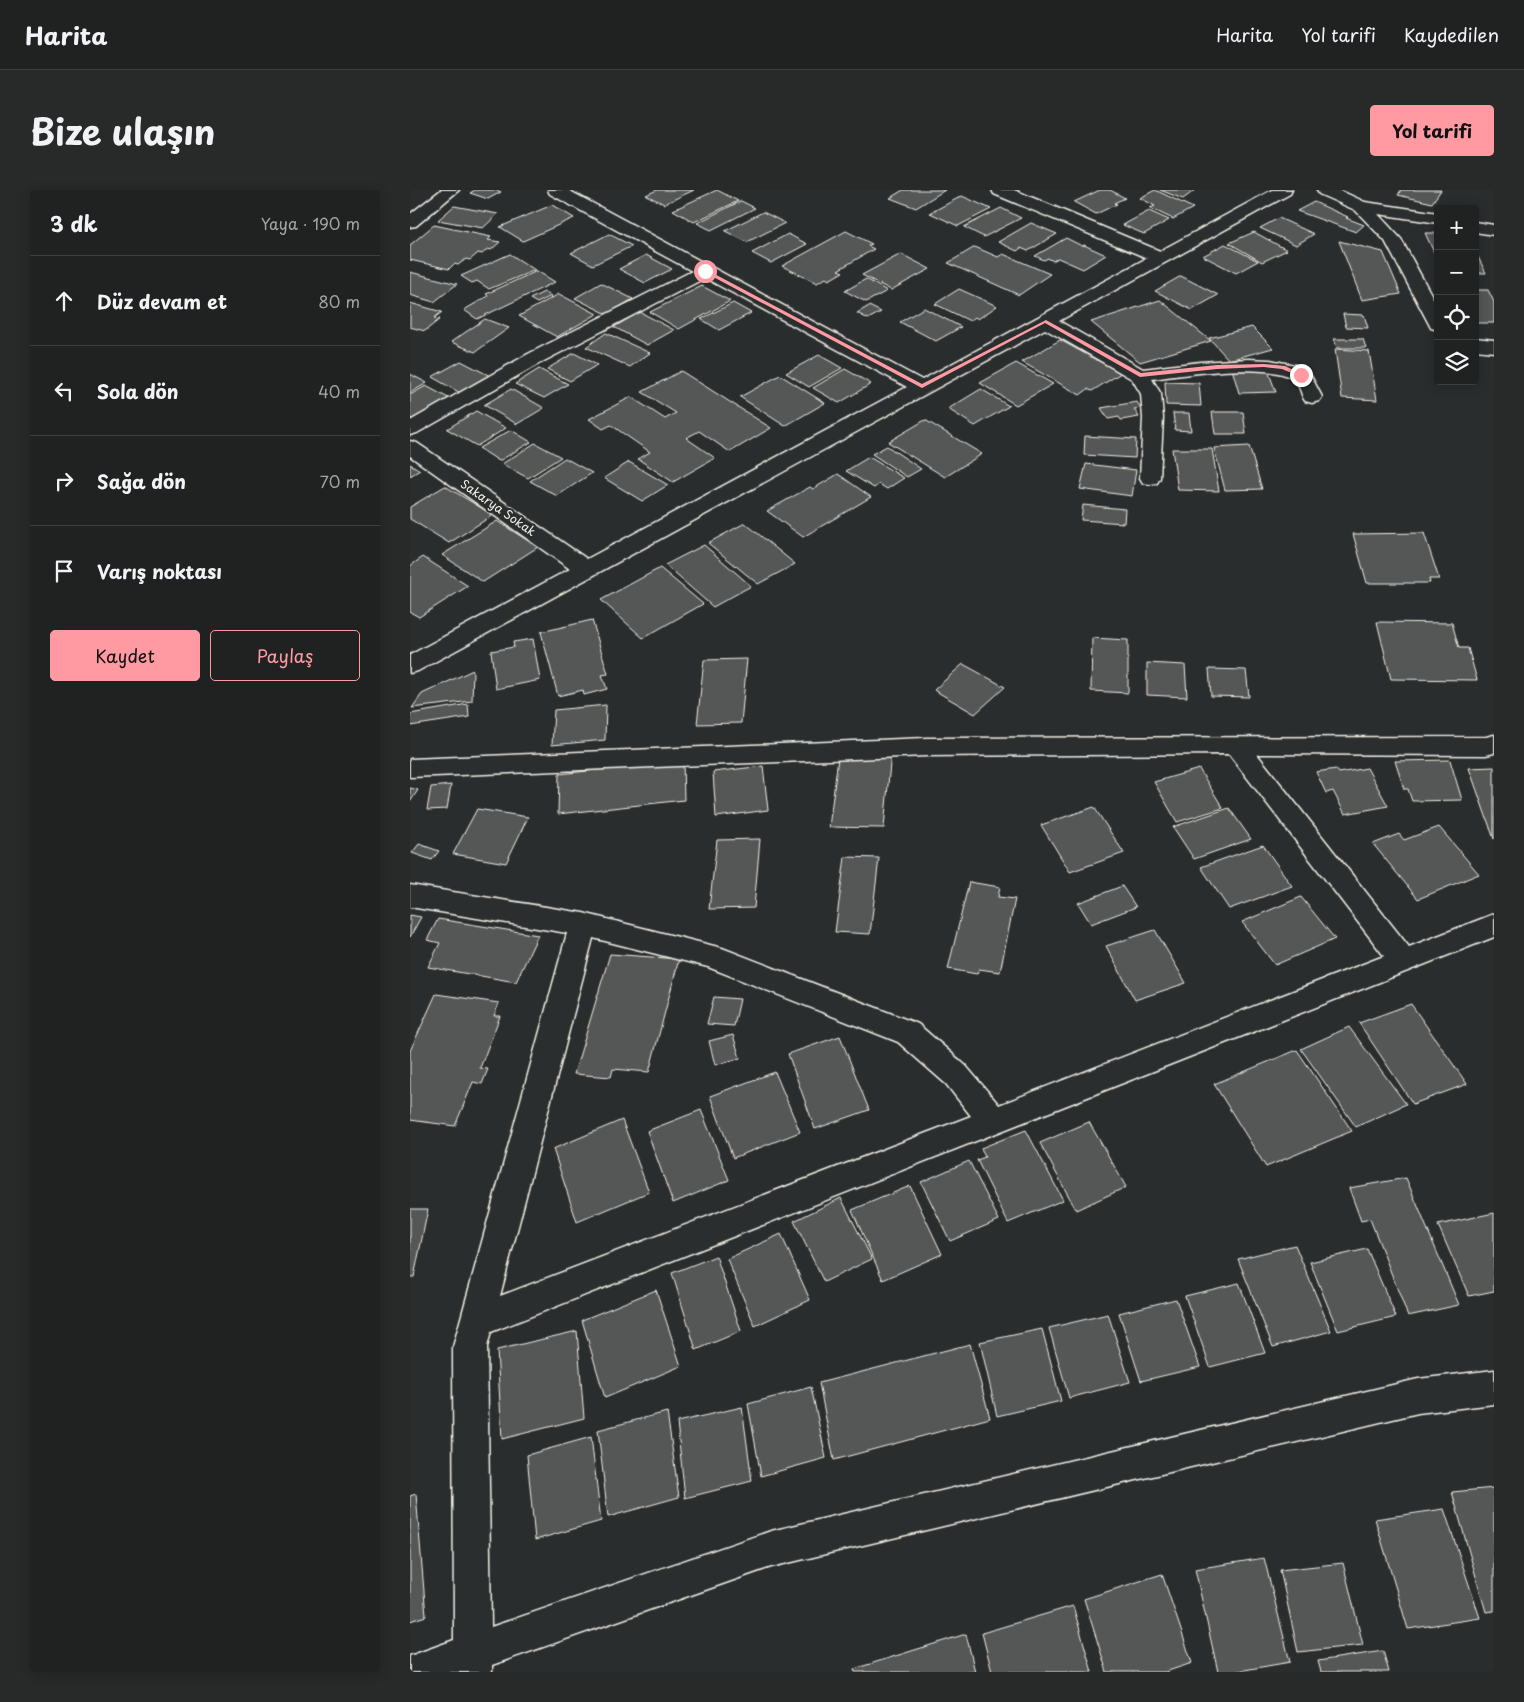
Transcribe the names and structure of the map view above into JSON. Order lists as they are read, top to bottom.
{
  "streets": {
    "street": ["Sakarya Sokak"]
  },
  "page": {
    "header": "Harita",
    "nav": ["Harita", "Yol tarifi", "Kaydedilen"],
    "title": "Bize ulaşın",
    "buttons": [
      "Yol tarifi",
      ["Kaydet", "Paylaş"]
    ],
    "heading": ["3 dk", "Yaya · 190 m"],
    "map_buttons": ["+", "−"],
    "list": [
      ["Düz devam et", "80 m"],
      ["Sola dön", "40 m"],
      ["Sağa dön", "70 m"],
      "Varış noktası"
    ]
  }
}
